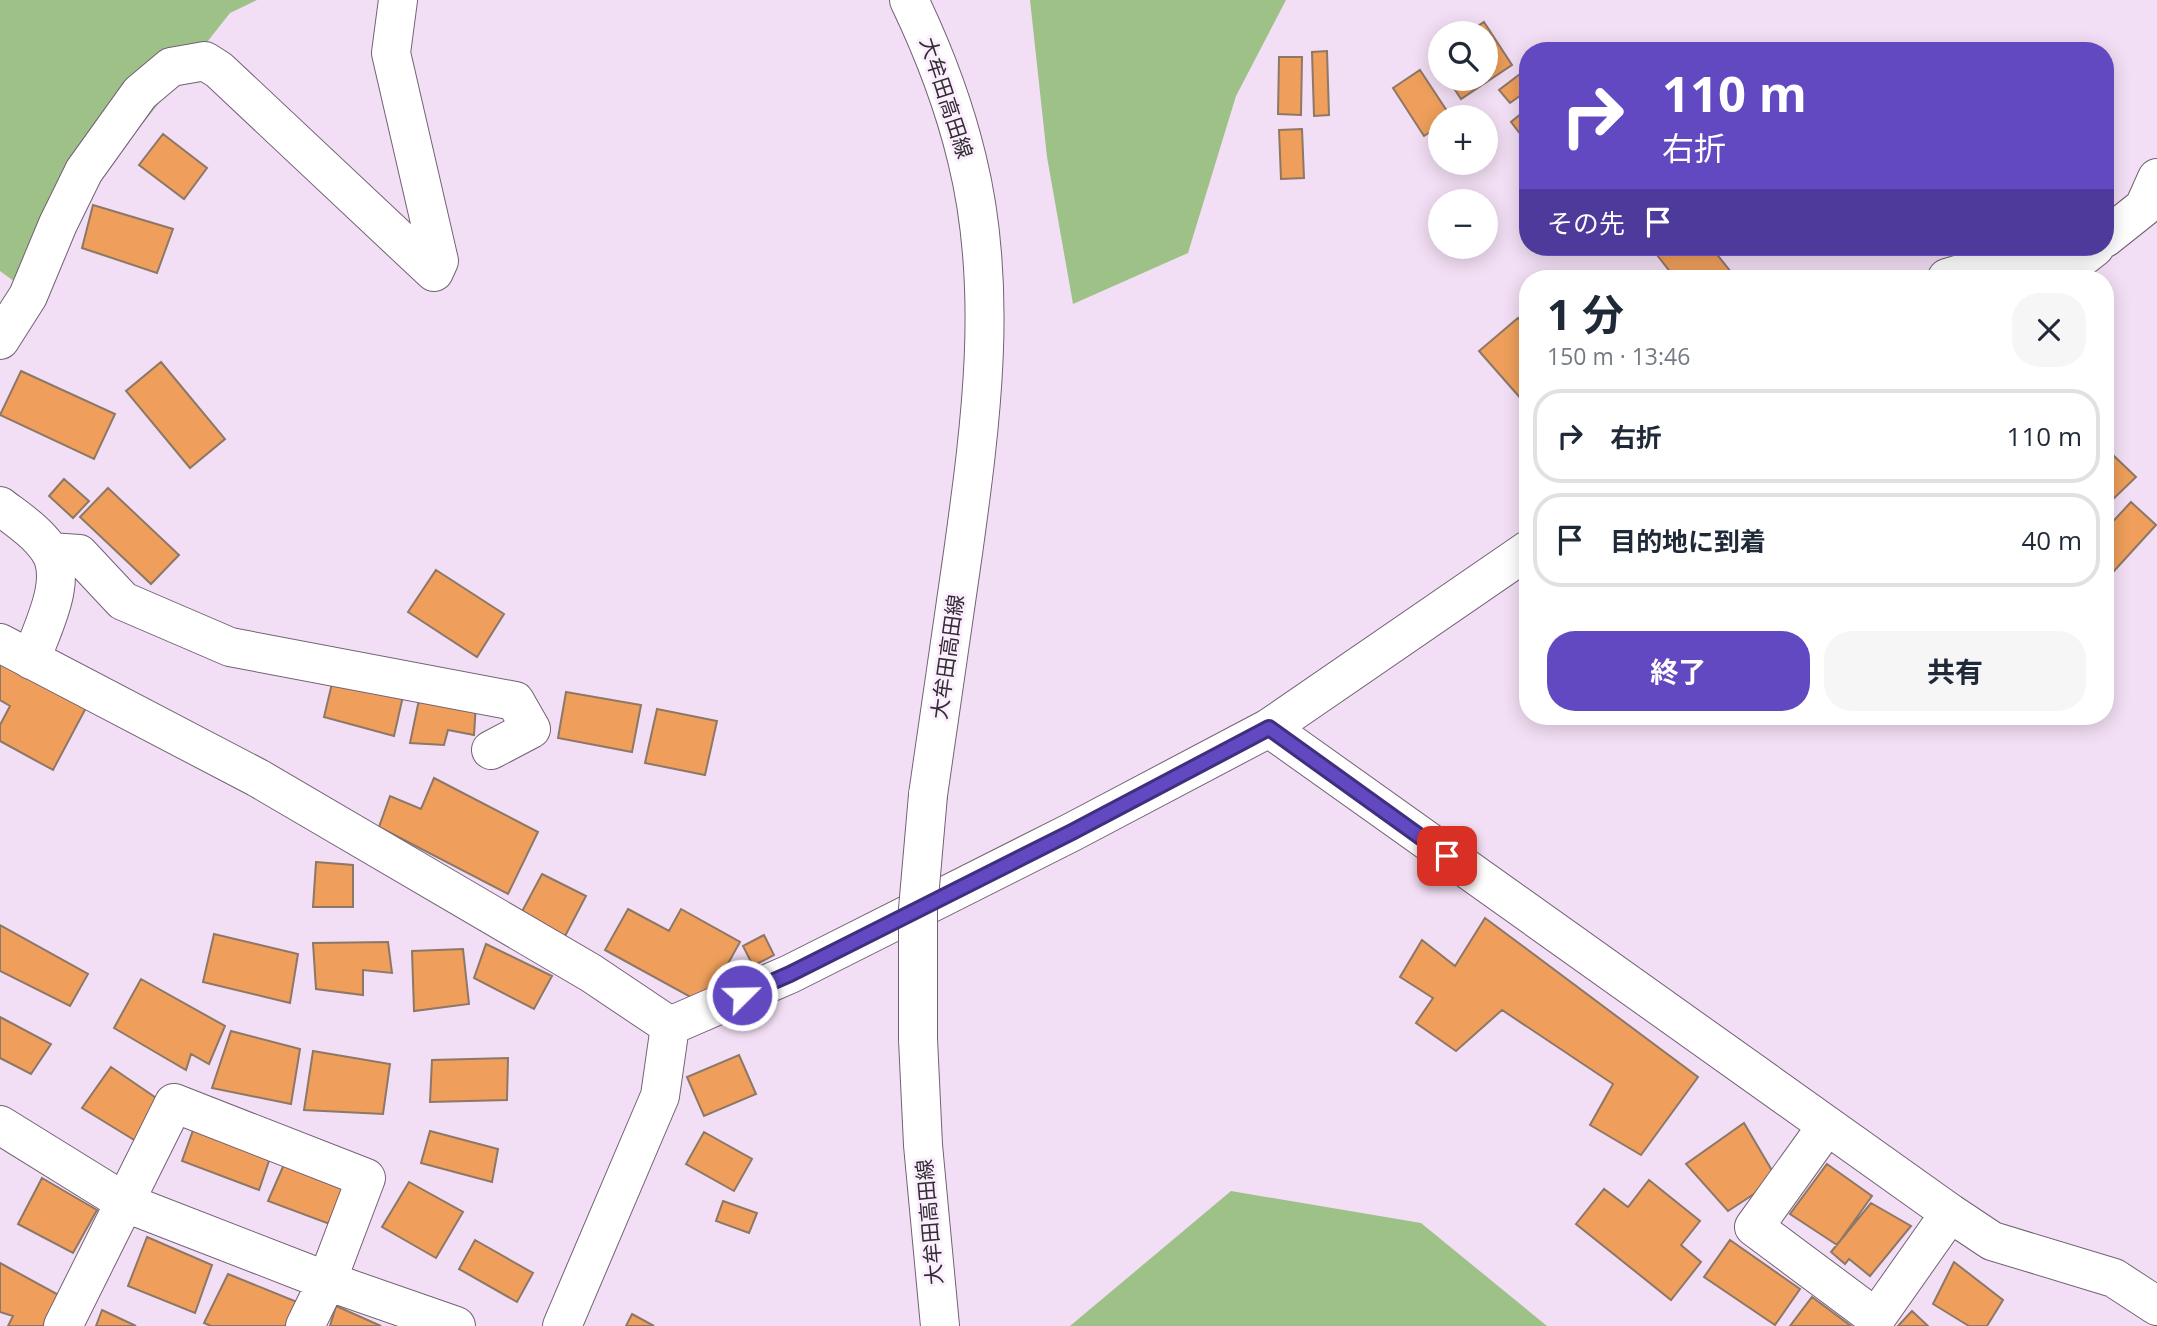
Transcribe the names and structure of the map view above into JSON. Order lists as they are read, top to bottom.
{
  "streets": {
    "street": ["大牟田高田線"]
  },
  "page": {
    "map_buttons": ["+", "−"],
    "turn": ["110 m", "右折"],
    "then": "その先",
    "heading": ["1 分", "150 m · 13:46"],
    "list": [
      {
        "name": "右折",
        "value": "110 m"
      },
      {
        "name": "目的地に到着",
        "value": "40 m"
      }
    ],
    "buttons": ["終了", "共有"]
  }
}
